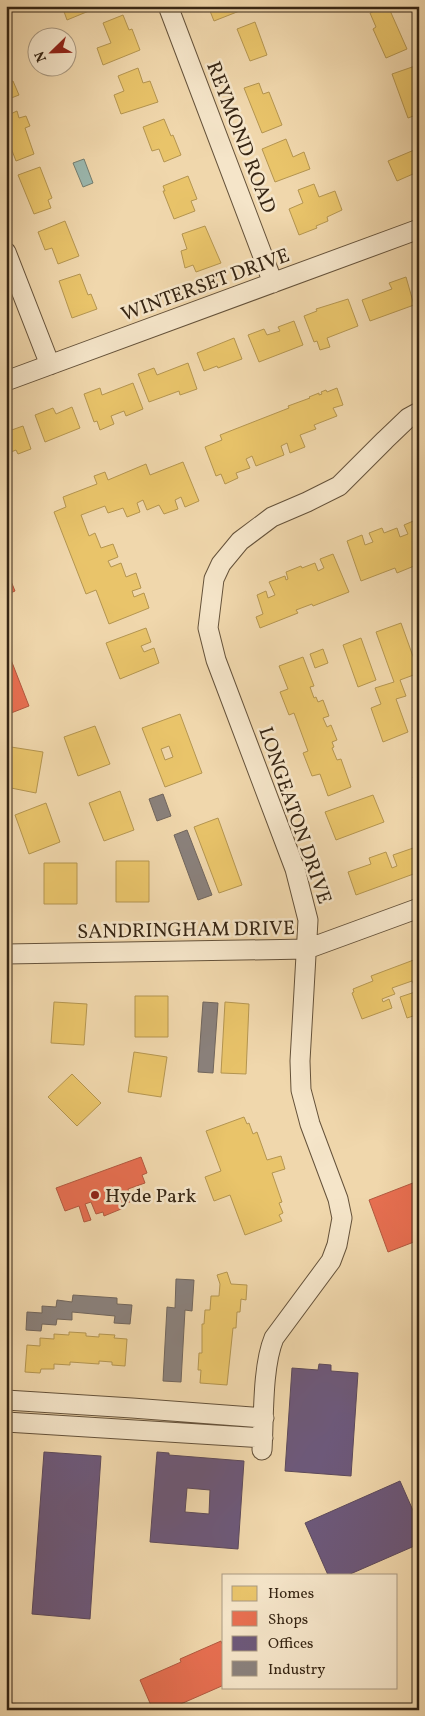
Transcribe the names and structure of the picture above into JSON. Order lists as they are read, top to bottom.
{
  "streets": {
    "street": [
      "REYMOND ROAD",
      "WINTERSET DRIVE",
      "LONGEATON DRIVE",
      "SANDRINGHAM DRIVE"
    ]
  },
  "crossings": [
    ["REYMOND ROAD", "WINTERSET DRIVE"],
    ["LONGEATON DRIVE", "SANDRINGHAM DRIVE"]
  ],
  "places": ["Hyde Park"],
  "legend": [
    "Homes",
    "Shops",
    "Offices",
    "Industry"
  ],
  "north": "bottom left"
}
